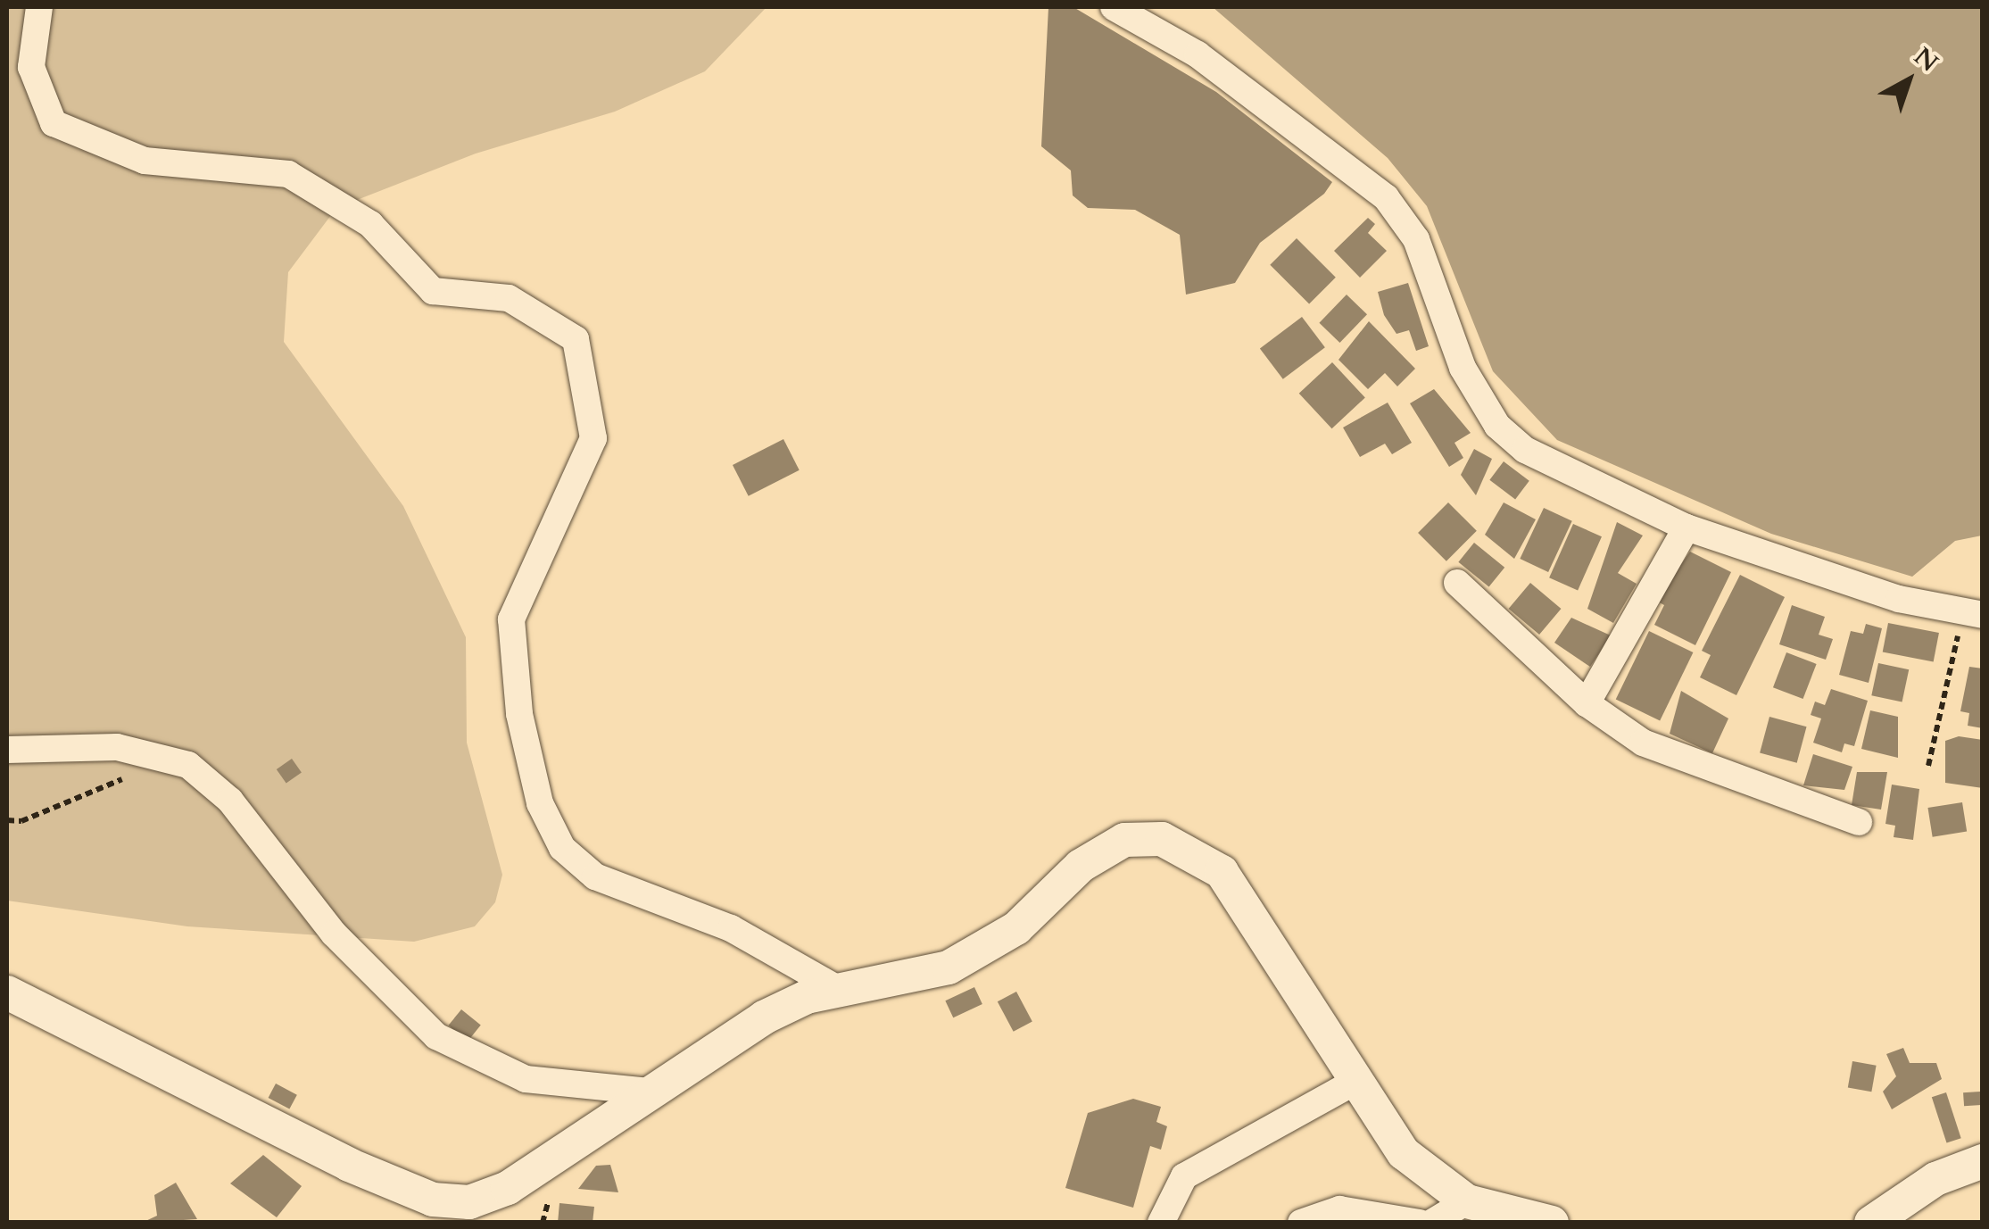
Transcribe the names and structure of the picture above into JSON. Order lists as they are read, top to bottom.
{
  "north": "top right"
}
